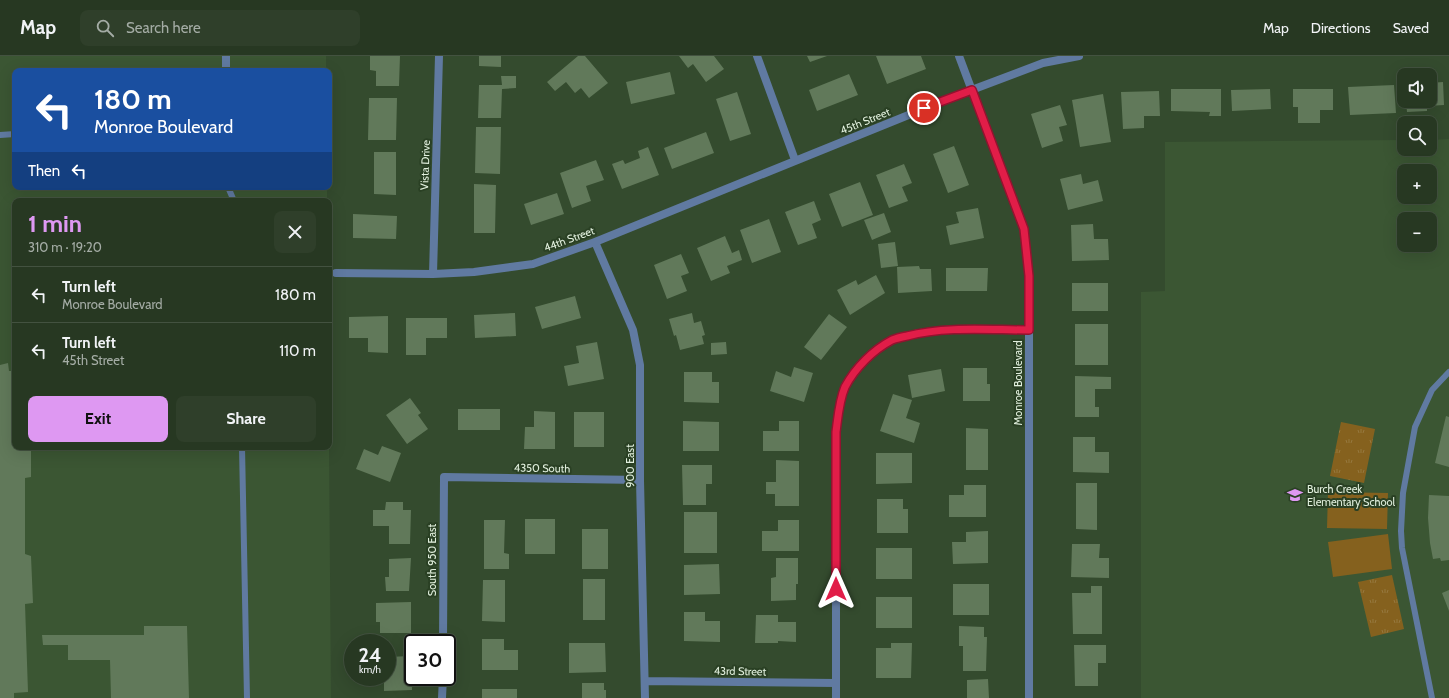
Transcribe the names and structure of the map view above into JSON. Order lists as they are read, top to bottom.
{
  "streets": {
    "street": [
      "45th Street",
      "Vista Drive",
      "44th Street",
      "Monroe Boulevard",
      "900 East",
      "4350 South",
      "South 950 East",
      "43rd Street"
    ]
  },
  "crossings": [
    ["45th Street", "44th Street"],
    ["45th Street", "Monroe Boulevard"],
    ["Vista Drive", "44th Street"],
    ["44th Street", "900 East"],
    ["900 East", "4350 South"],
    ["900 East", "43rd Street"],
    ["4350 South", "South 950 East"]
  ],
  "places": {
    "school or university": ["Burch Creek Elementary School"]
  },
  "page": {
    "header": "Map",
    "search": "Search here",
    "nav": ["Map", "Directions", "Saved"],
    "map_buttons": ["+", "−"],
    "turn": ["180 m", "Monroe Boulevard"],
    "then": "Then",
    "heading": ["1 min", "310 m · 19:20"],
    "list": [
      {
        "name": "Turn left",
        "note": "Monroe Boulevard",
        "value": "180 m"
      },
      {
        "name": "Turn left",
        "note": "45th Street",
        "value": "110 m"
      }
    ],
    "buttons": ["Exit", "Share"],
    "speed": "24 km/h",
    "limit": "30"
  }
}
